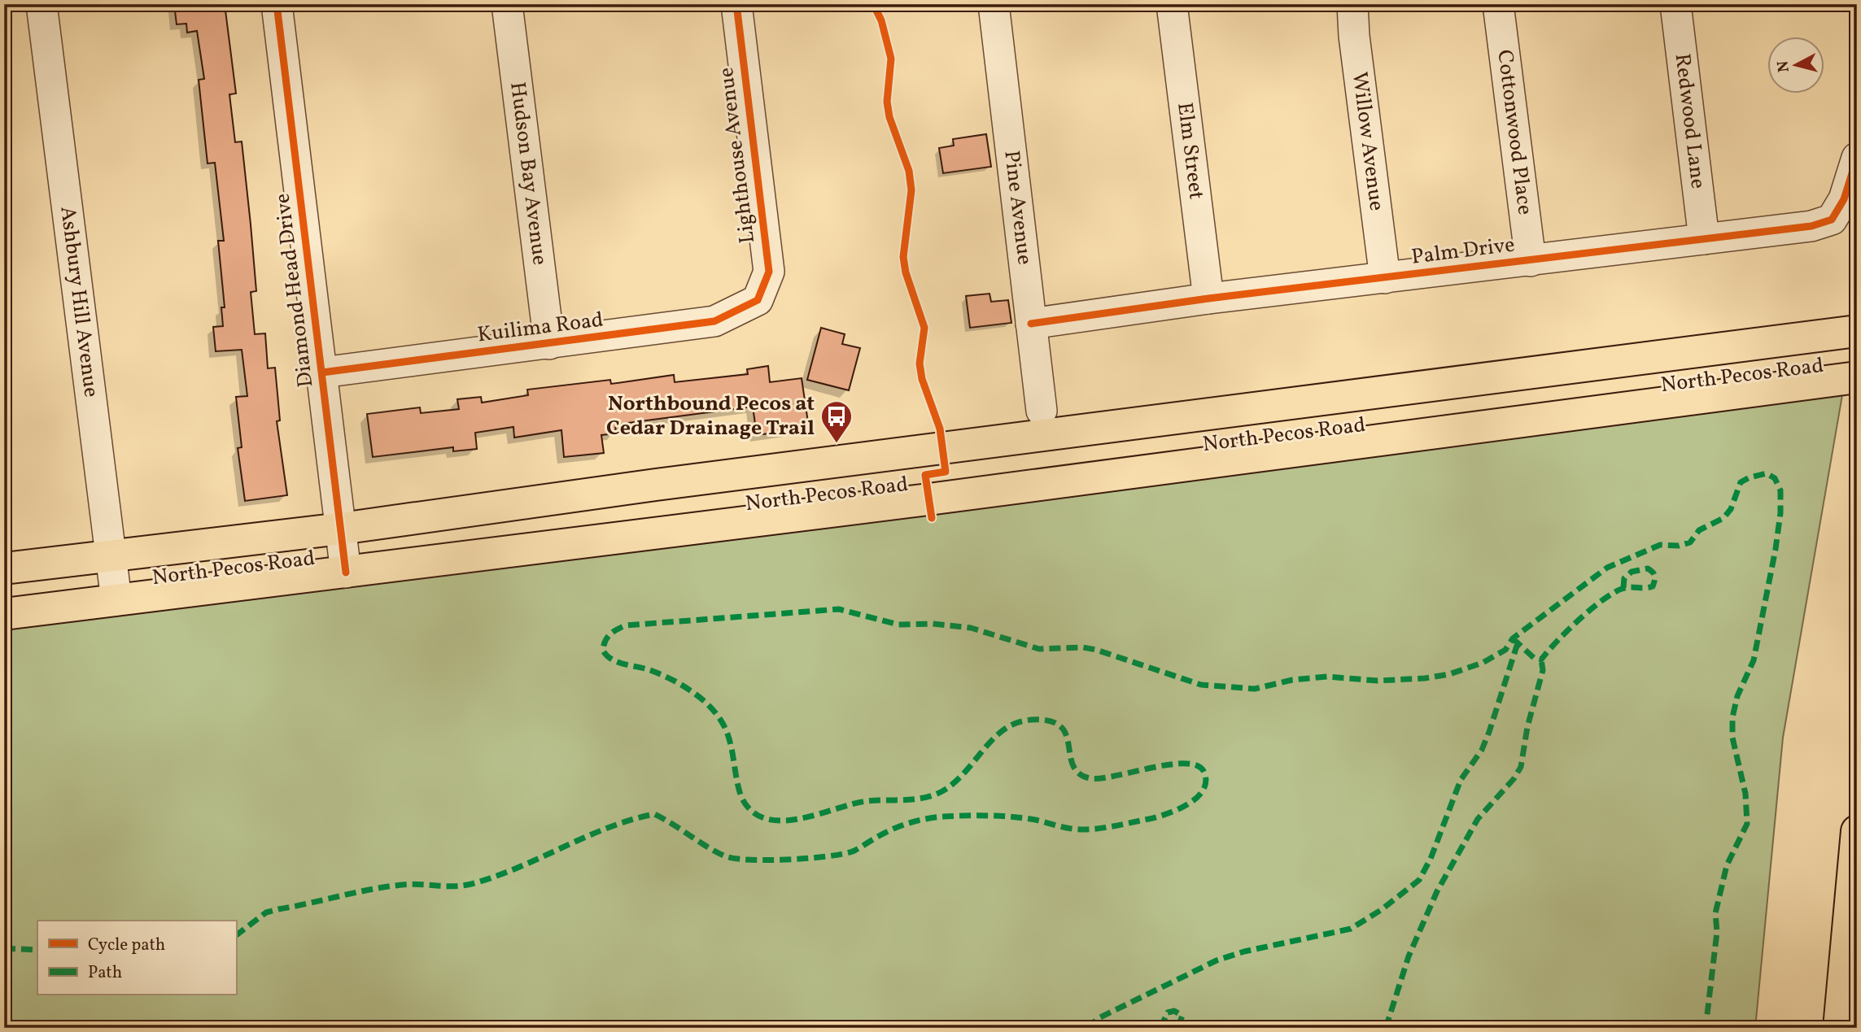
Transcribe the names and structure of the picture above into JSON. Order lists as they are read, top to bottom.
{
  "streets": {
    "main road": ["North Pecos Road"],
    "street": [
      "Redwood Lane",
      "Cottonwood Place",
      "Willow Avenue",
      "Elm Street",
      "Lighthouse Avenue",
      "Hudson Bay Avenue",
      "Pine Avenue",
      "Palm Drive",
      "Diamond Head Drive",
      "Ashbury Hill Avenue",
      "Kuilima Road"
    ]
  },
  "crossings": [
    ["Redwood Lane", "Palm Drive"],
    ["Cottonwood Place", "Palm Drive"],
    ["Willow Avenue", "Palm Drive"],
    ["Elm Street", "Palm Drive"],
    ["Lighthouse Avenue", "Kuilima Road"],
    ["Hudson Bay Avenue", "Kuilima Road"],
    ["Pine Avenue", "Palm Drive"],
    ["Diamond Head Drive", "Kuilima Road"],
    ["Diamond Head Drive", "North Pecos Road"],
    ["Ashbury Hill Avenue", "North Pecos Road"]
  ],
  "places": {
    "bus stop": ["Northbound Pecos at Cedar Drainage Trail"]
  },
  "legend": ["Cycle path", "Path"],
  "north": "left"
}
